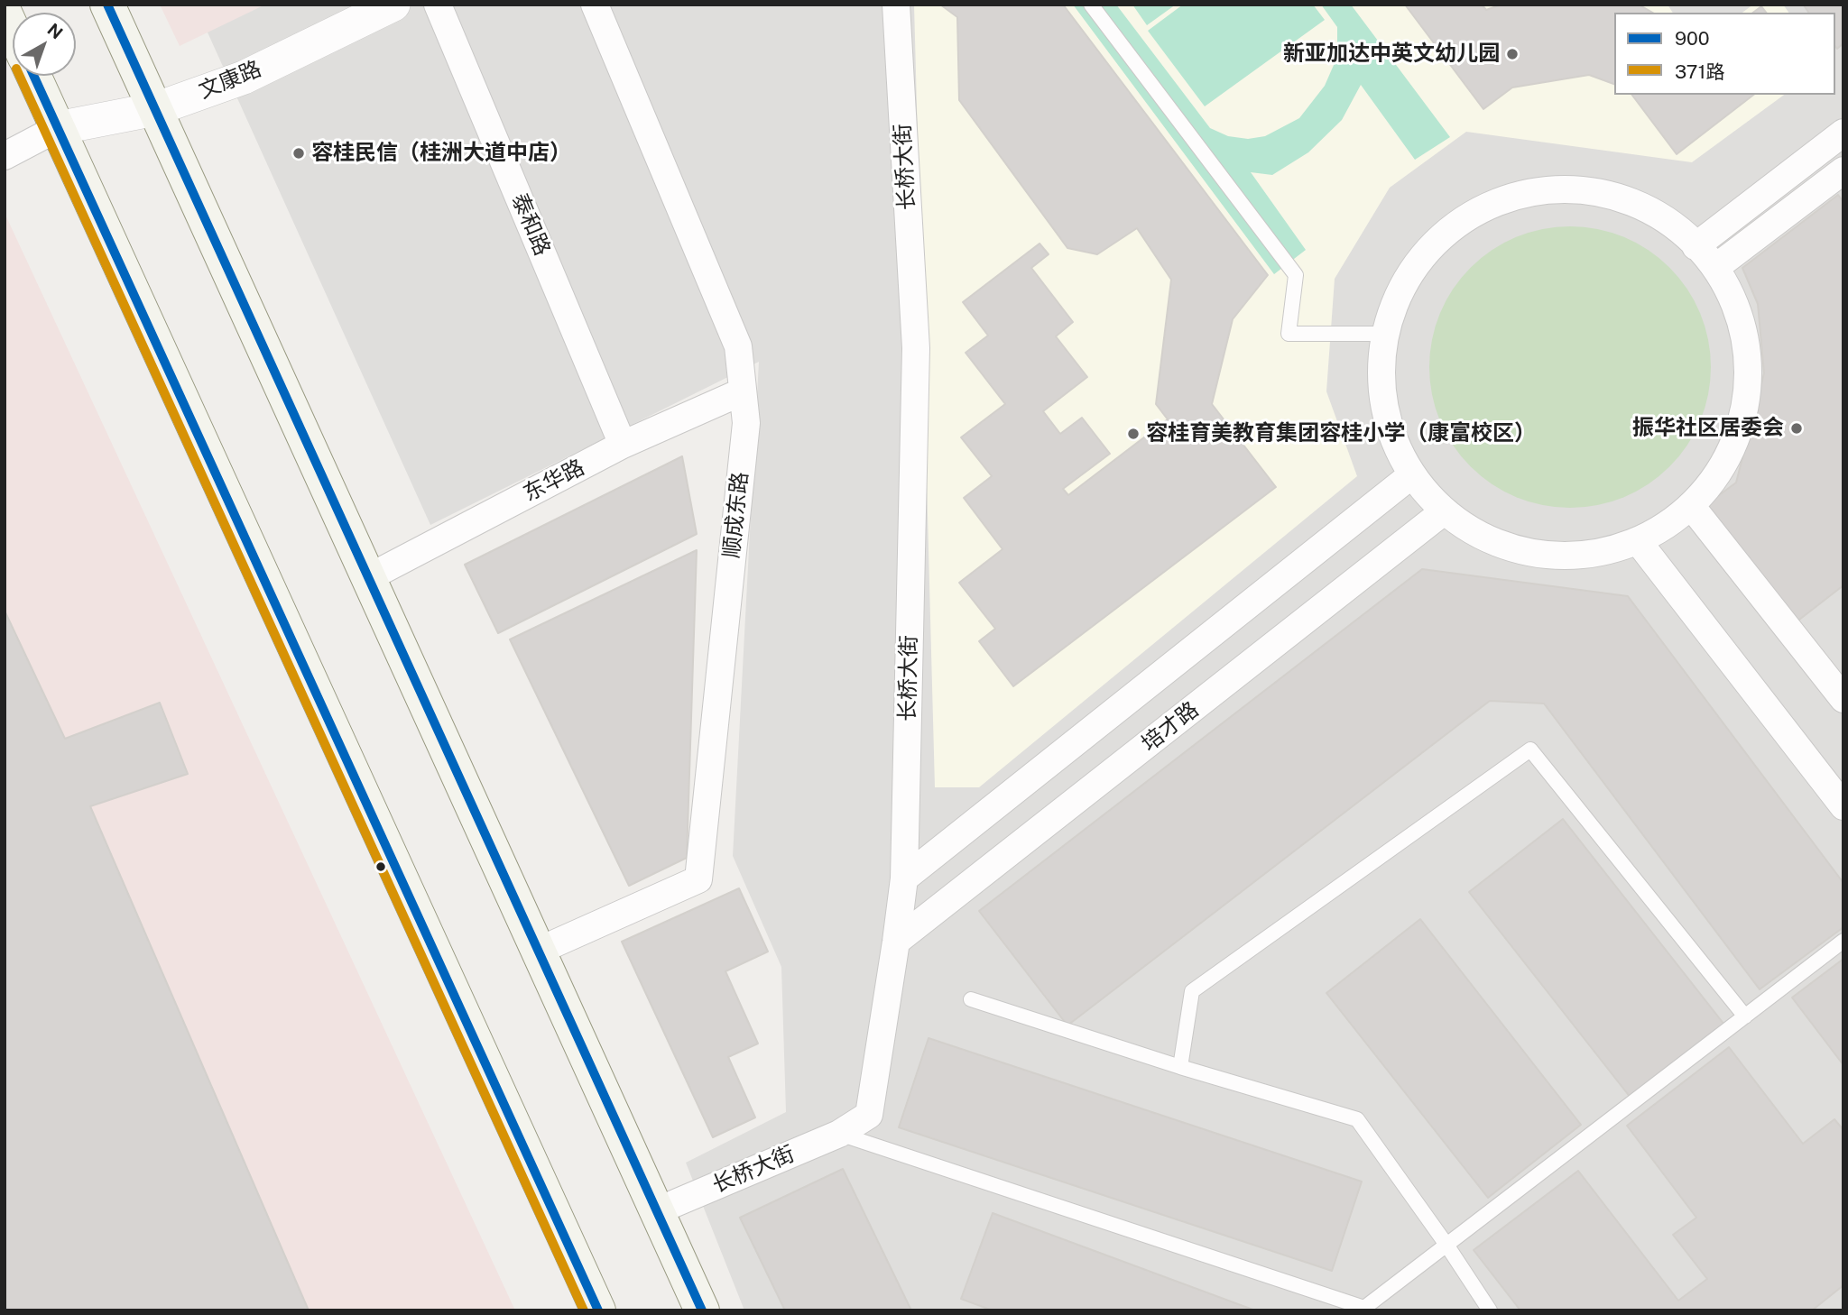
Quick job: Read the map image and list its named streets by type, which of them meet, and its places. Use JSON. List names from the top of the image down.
{
  "streets": {
    "street": [
      "文康路",
      "长桥大街",
      "泰和路",
      "东华路",
      "顺成东路",
      "培才路"
    ]
  },
  "crossings": [
    ["长桥大街", "培才路"],
    ["泰和路", "东华路"],
    ["东华路", "顺成东路"]
  ],
  "places": [
    "新亚加达中英文幼儿园",
    "容桂民信（桂洲大道中店）",
    "振华社区居委会",
    "容桂育美教育集团容桂小学（康富校区）"
  ],
  "lines": ["transit line 900", "transit line 371路"],
  "legend": ["900", "371路"],
  "north": "top right"
}
